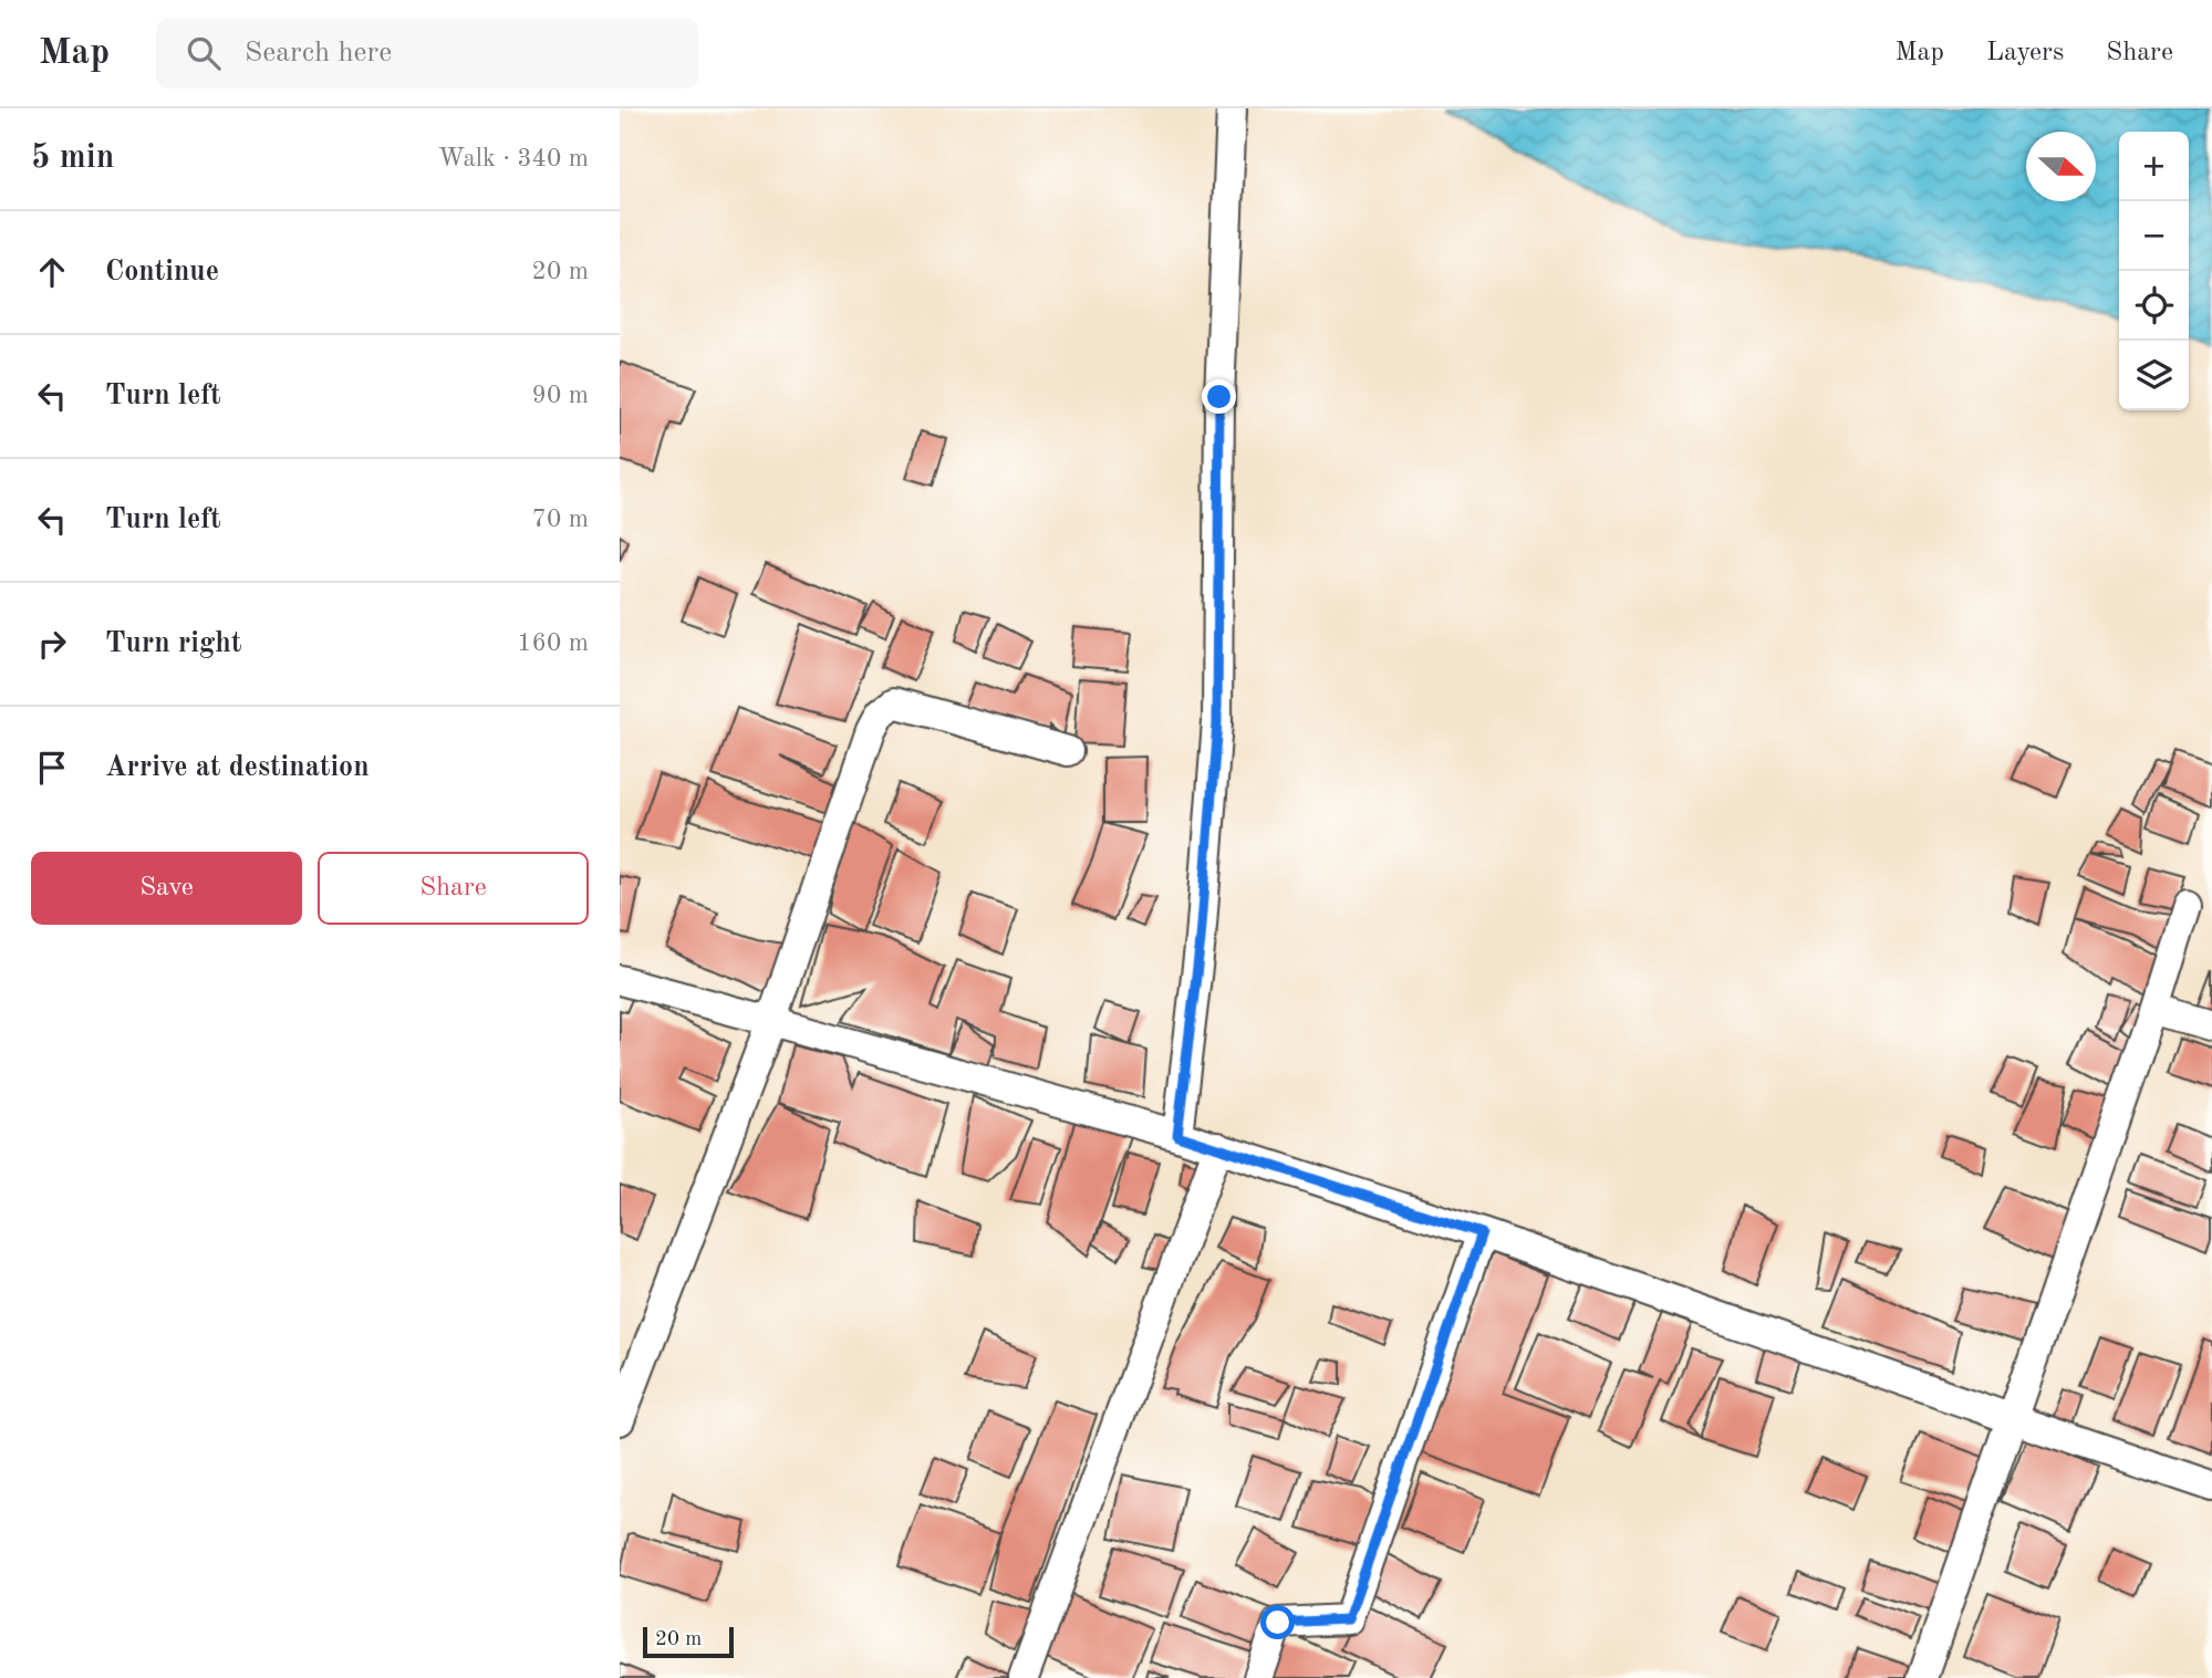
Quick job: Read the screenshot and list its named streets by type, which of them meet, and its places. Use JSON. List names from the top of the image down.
{
  "scale_bar": "20 m",
  "north": "right",
  "page": {
    "header": "Map",
    "search": "Search here",
    "nav": ["Map", "Layers", "Share"],
    "heading": ["5 min", "Walk · 340 m"],
    "map_buttons": ["+", "−"],
    "list": [
      ["Continue", "20 m"],
      ["Turn left", "90 m"],
      ["Turn left", "70 m"],
      ["Turn right", "160 m"],
      "Arrive at destination"
    ],
    "buttons": ["Save", "Share"],
    "scale": "20 m"
  }
}
